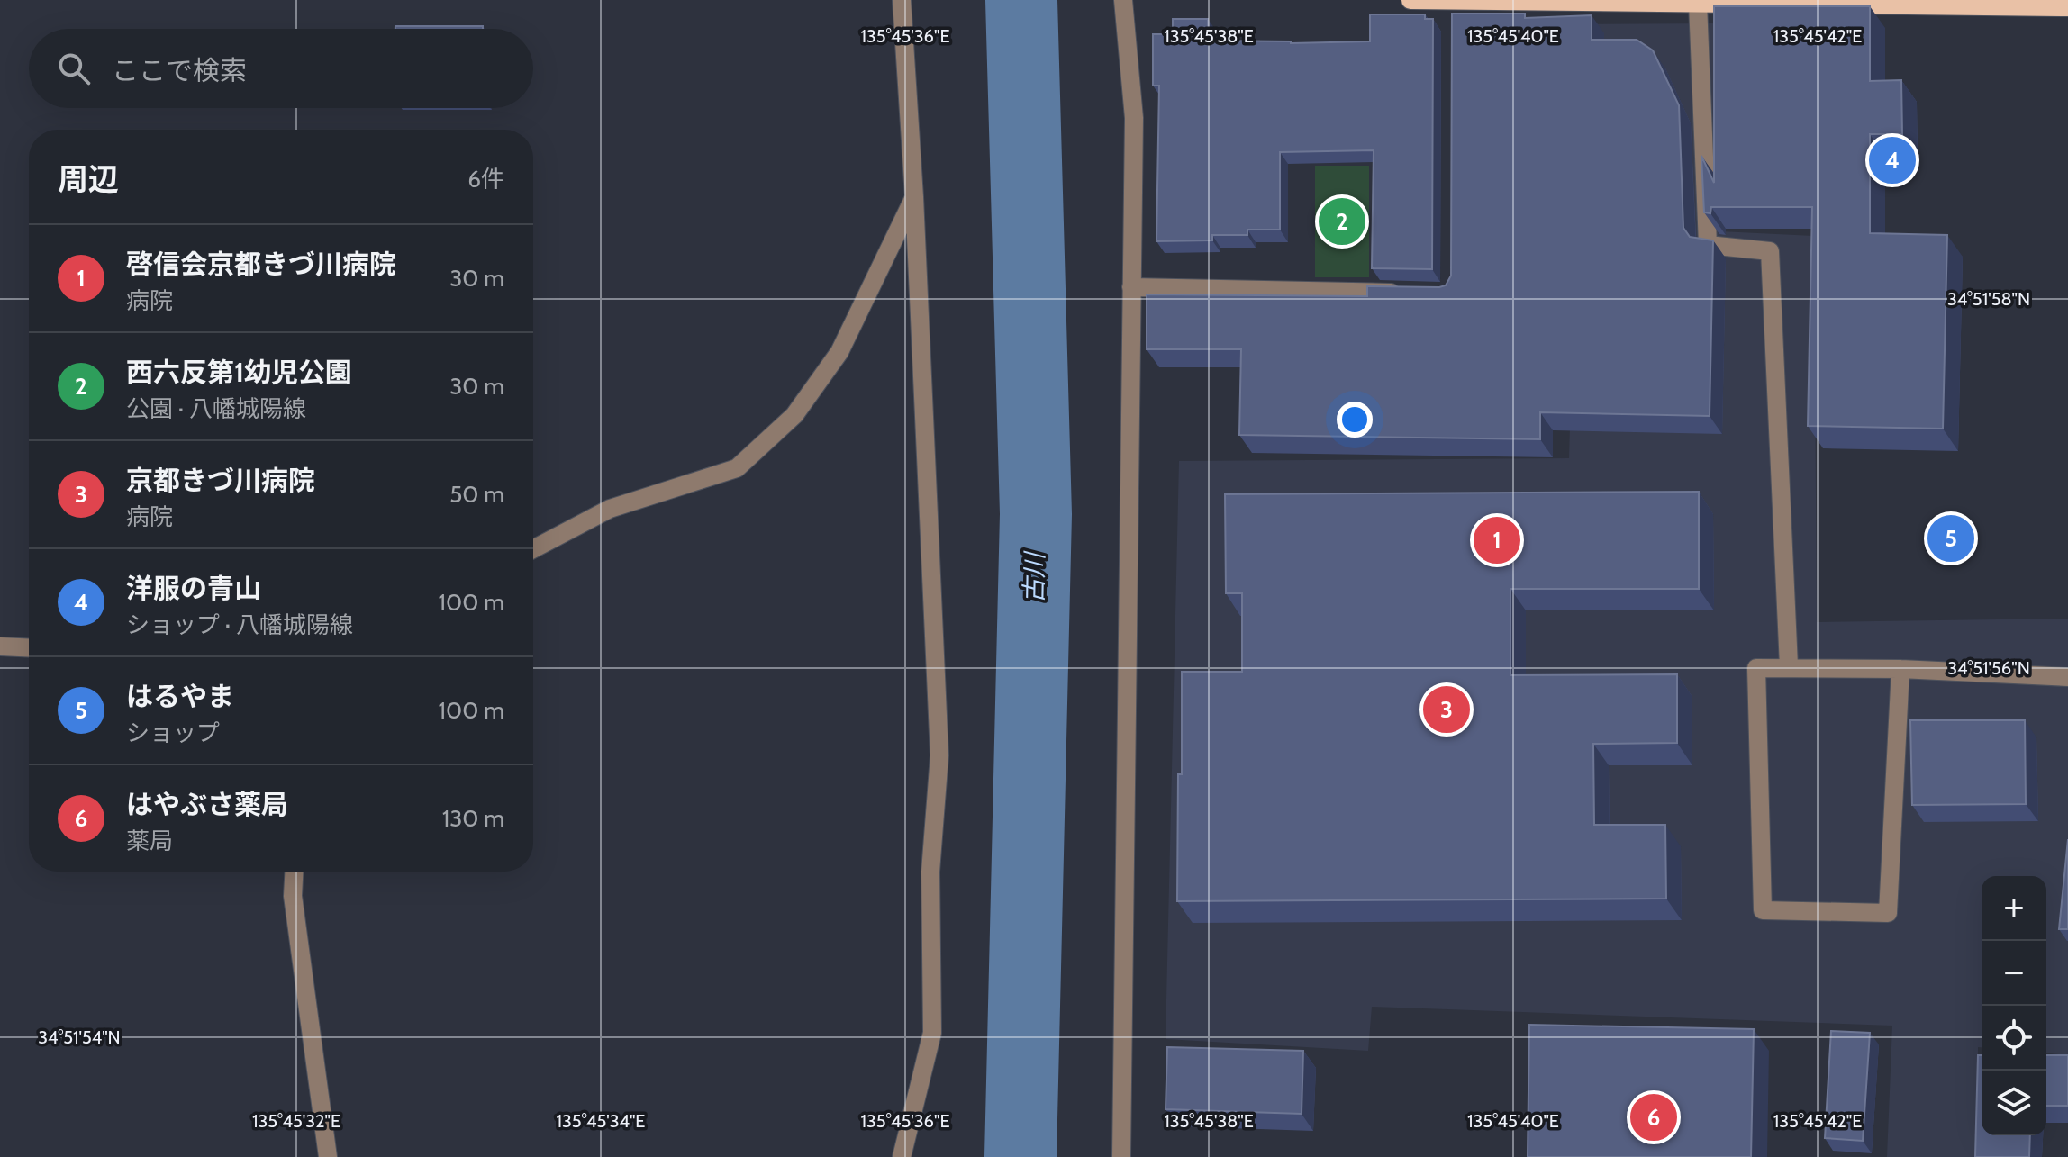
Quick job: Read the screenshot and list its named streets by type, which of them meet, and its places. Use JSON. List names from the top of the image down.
{
  "water": ["古川"],
  "page": {
    "search": "ここで検索",
    "heading": ["周辺", "6件"],
    "pins": [
      "4",
      "2",
      "5",
      "1",
      "3",
      "6"
    ],
    "list": [
      {
        "mark": "1",
        "name": "啓信会京都きづ川病院",
        "note": "病院",
        "value": "30 m"
      },
      {
        "mark": "2",
        "name": "西六反第1幼児公園",
        "note": "公園 · 八幡城陽線",
        "value": "30 m"
      },
      {
        "mark": "3",
        "name": "京都きづ川病院",
        "note": "病院",
        "value": "50 m"
      },
      {
        "mark": "4",
        "name": "洋服の青山",
        "note": "ショップ · 八幡城陽線",
        "value": "100 m"
      },
      {
        "mark": "5",
        "name": "はるやま",
        "note": "ショップ",
        "value": "100 m"
      },
      {
        "mark": "6",
        "name": "はやぶさ薬局",
        "note": "薬局",
        "value": "130 m"
      }
    ],
    "map_buttons": ["+", "−"]
  },
  "coordinates": [
    "135°45'36\"E",
    "135°45'38\"E",
    "135°45'40\"E",
    "135°45'42\"E",
    "34°51'58\"N",
    "34°51'56\"N",
    "34°51'54\"N",
    "135°45'32\"E",
    "135°45'34\"E"
  ]
}
